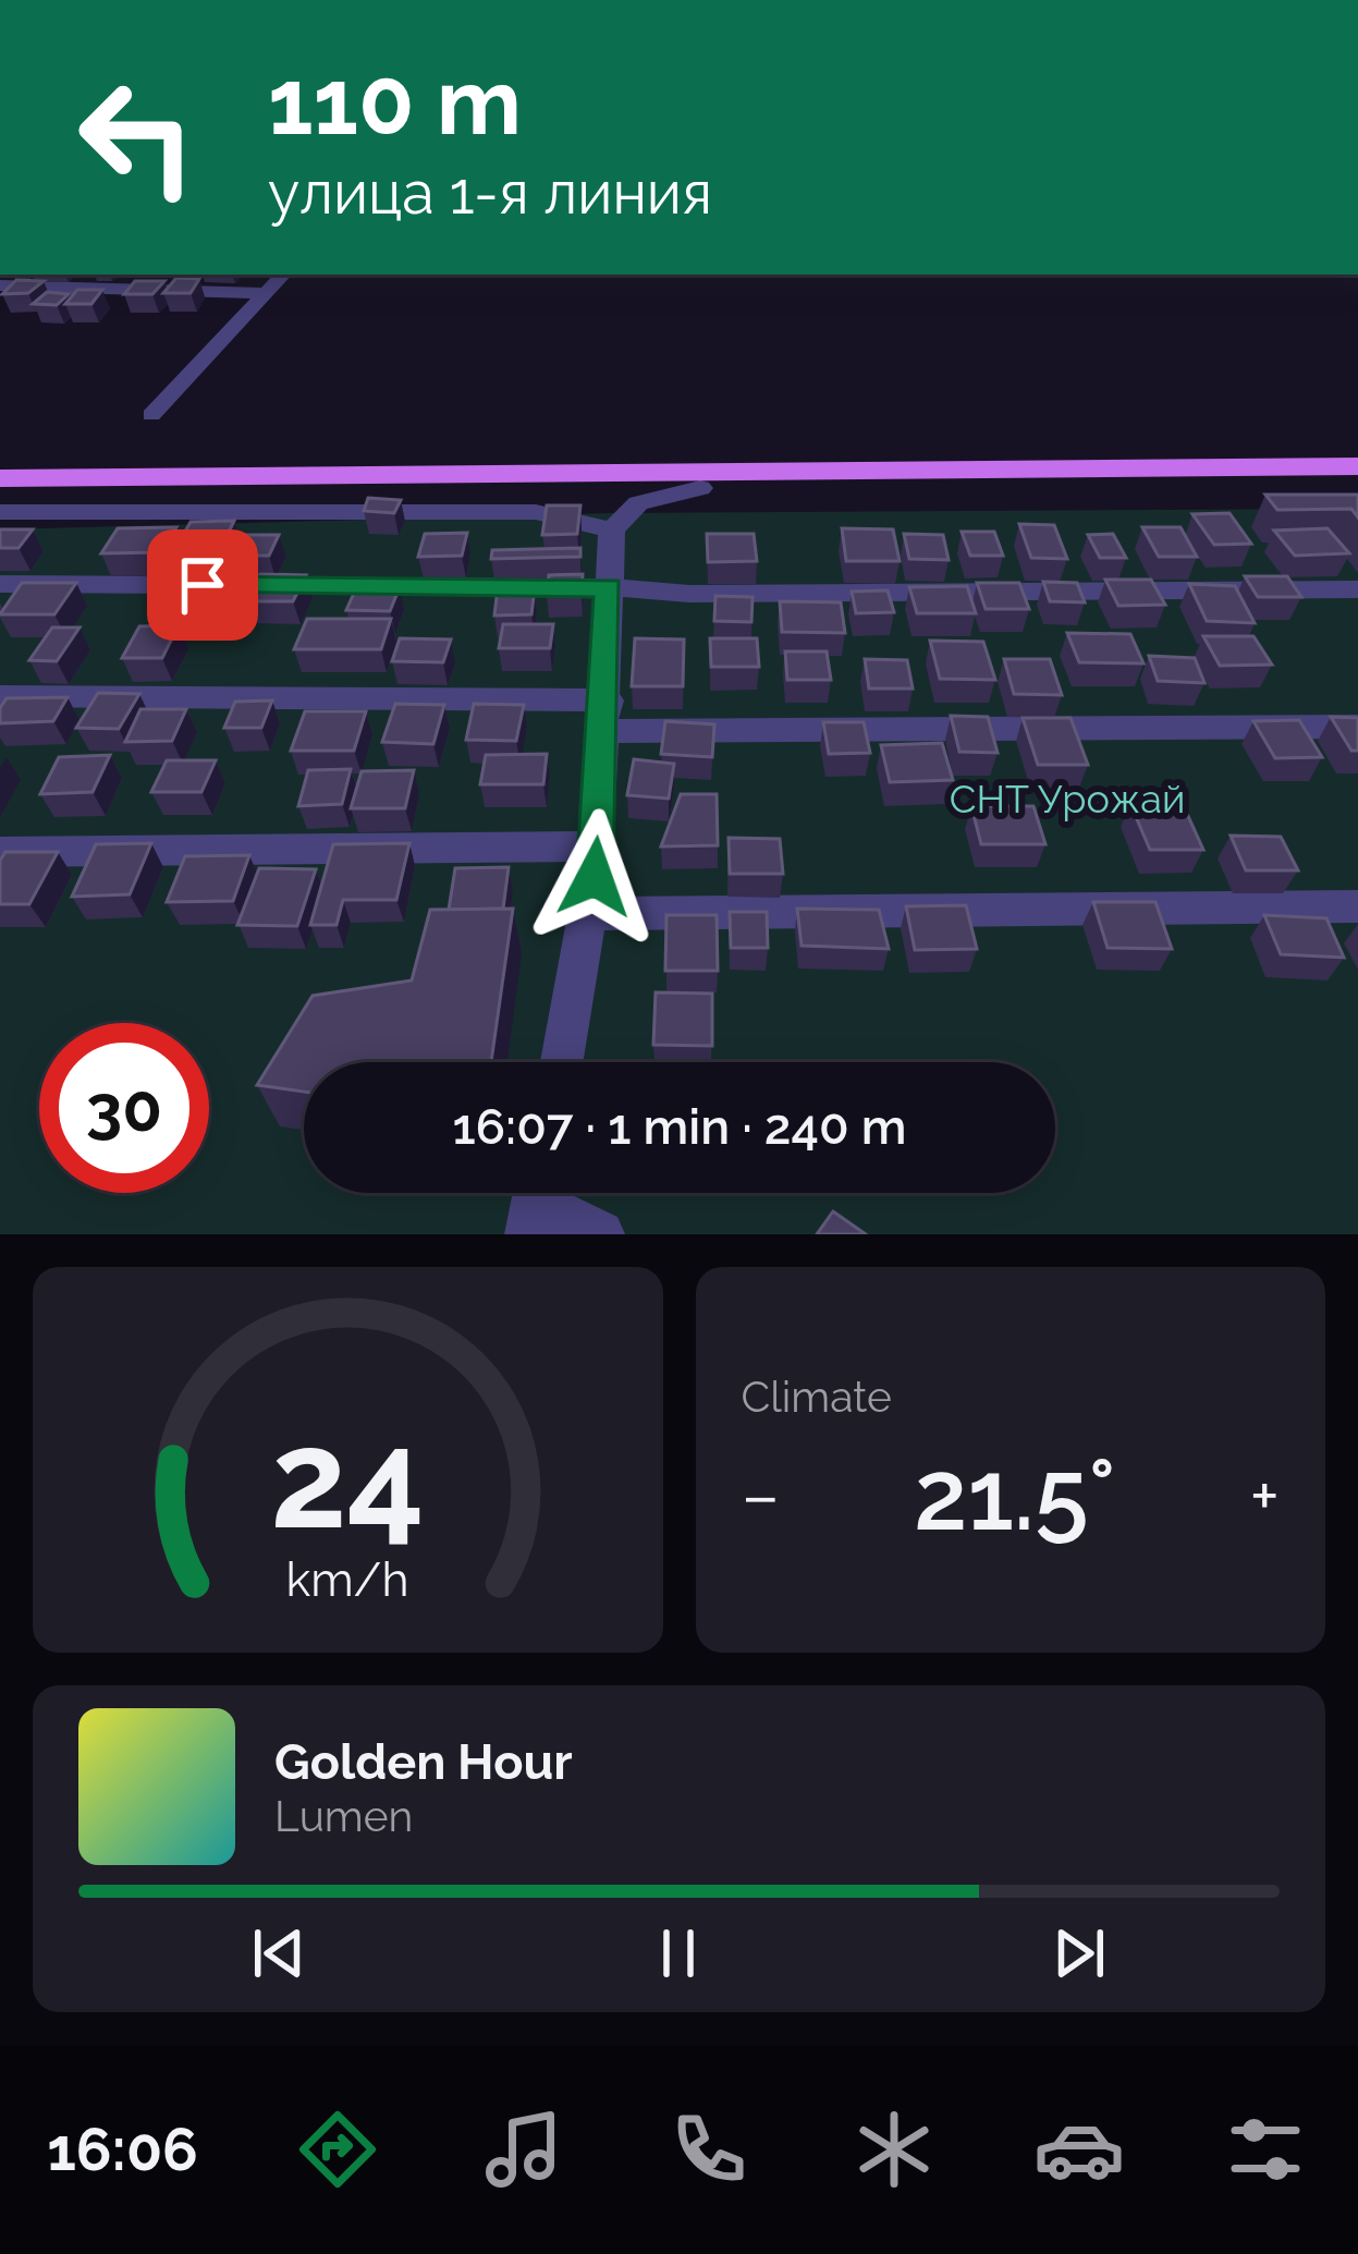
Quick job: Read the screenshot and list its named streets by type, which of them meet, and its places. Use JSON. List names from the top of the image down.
{
  "parks": ["СНТ Урожай"],
  "page": {
    "turn": ["110 m", "улица 1-я линия"],
    "limit": "30",
    "trip": "16:07 · 1 min · 240 m",
    "tile": "Climate",
    "heat": ["−", "21.5°", "+"],
    "song": ["Golden Hour", "Lumen"],
    "tabs": "16:06",
    "gauge": ["24", "km/h"]
  }
}
